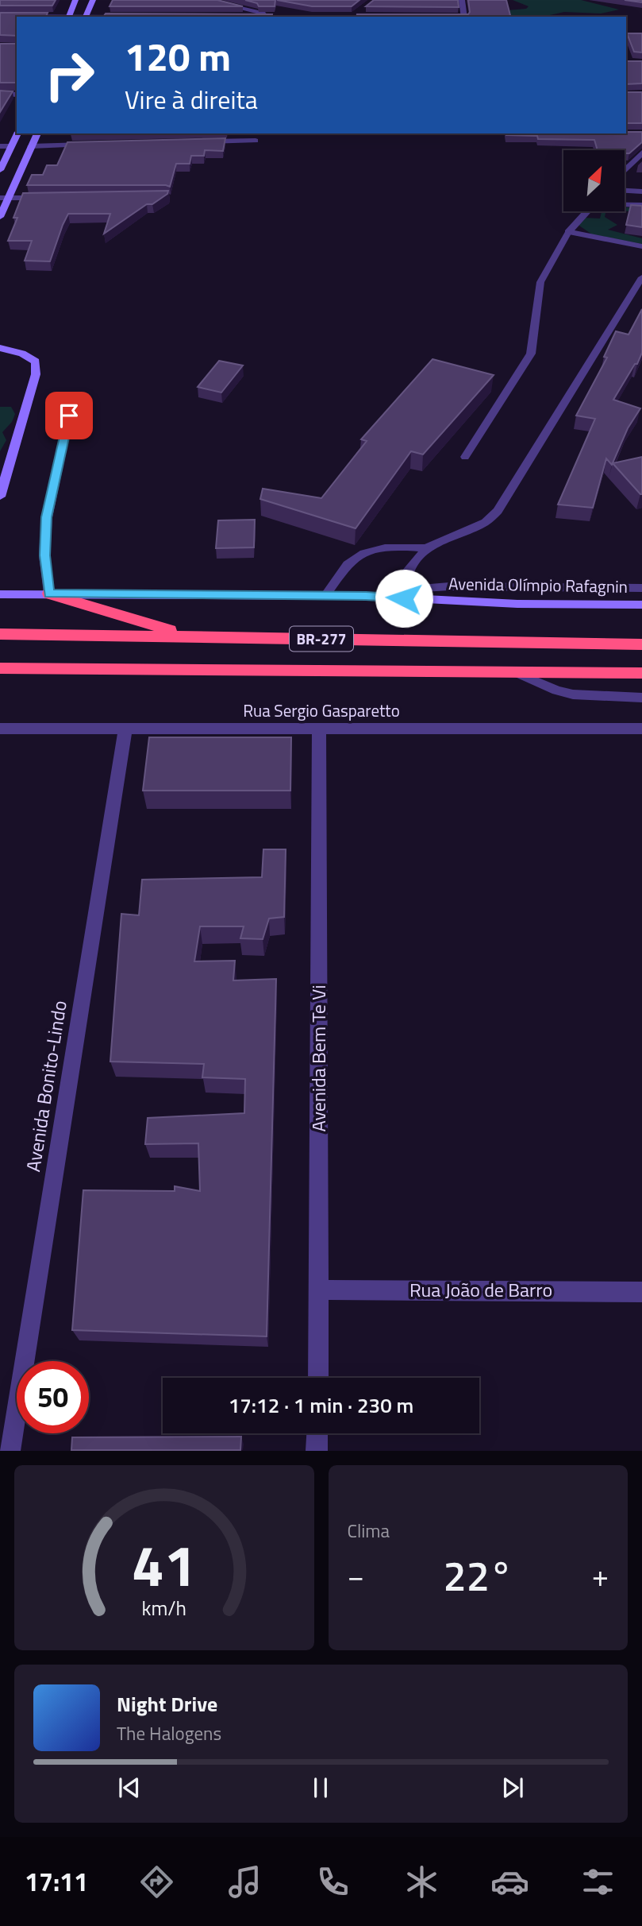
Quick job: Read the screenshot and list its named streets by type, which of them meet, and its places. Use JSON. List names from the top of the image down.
{
  "streets": {
    "highway": ["BR-277"],
    "main road": ["Avenida Olímpio Rafagnin"],
    "street": [
      "Rua Sergio Gasparetto",
      "Avenida Bem Te Vi",
      "Avenida Bonito-Lindo",
      "Rua João de Barro"
    ]
  },
  "crossings": [
    ["Rua Sergio Gasparetto", "Avenida Bem Te Vi"],
    ["Rua Sergio Gasparetto", "Avenida Bonito-Lindo"],
    ["Avenida Bem Te Vi", "Rua João de Barro"]
  ],
  "north": "top right",
  "page": {
    "turn": ["120 m", "Vire à direita"],
    "limit": "50",
    "trip": "17:12 · 1 min · 230 m",
    "tile": "Clima",
    "heat": ["−", "22°", "+"],
    "song": ["Night Drive", "The Halogens"],
    "tabs": "17:11",
    "gauge": ["41", "km/h"]
  }
}
